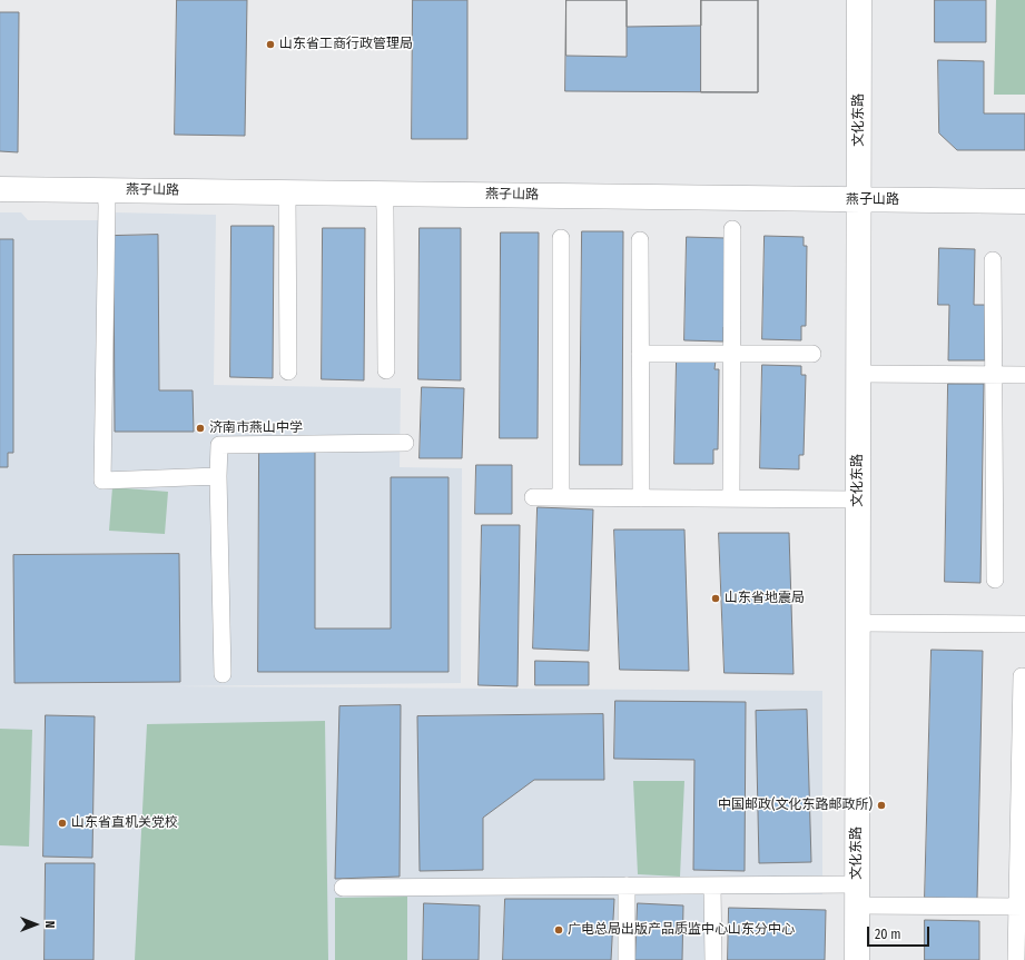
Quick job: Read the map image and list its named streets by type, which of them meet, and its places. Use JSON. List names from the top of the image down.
{
  "streets": {
    "street": ["文化东路", "燕子山路"]
  },
  "crossings": [
    ["文化东路", "燕子山路"]
  ],
  "places": [
    "山东省工商行政管理局",
    "济南市燕山中学",
    "山东省地震局",
    "中国邮政(文化东路邮政所)",
    "山东省直机关党校",
    "广电总局出版产品质监中心山东分中心"
  ],
  "scale_bar": "20 m",
  "north": "right"
}
